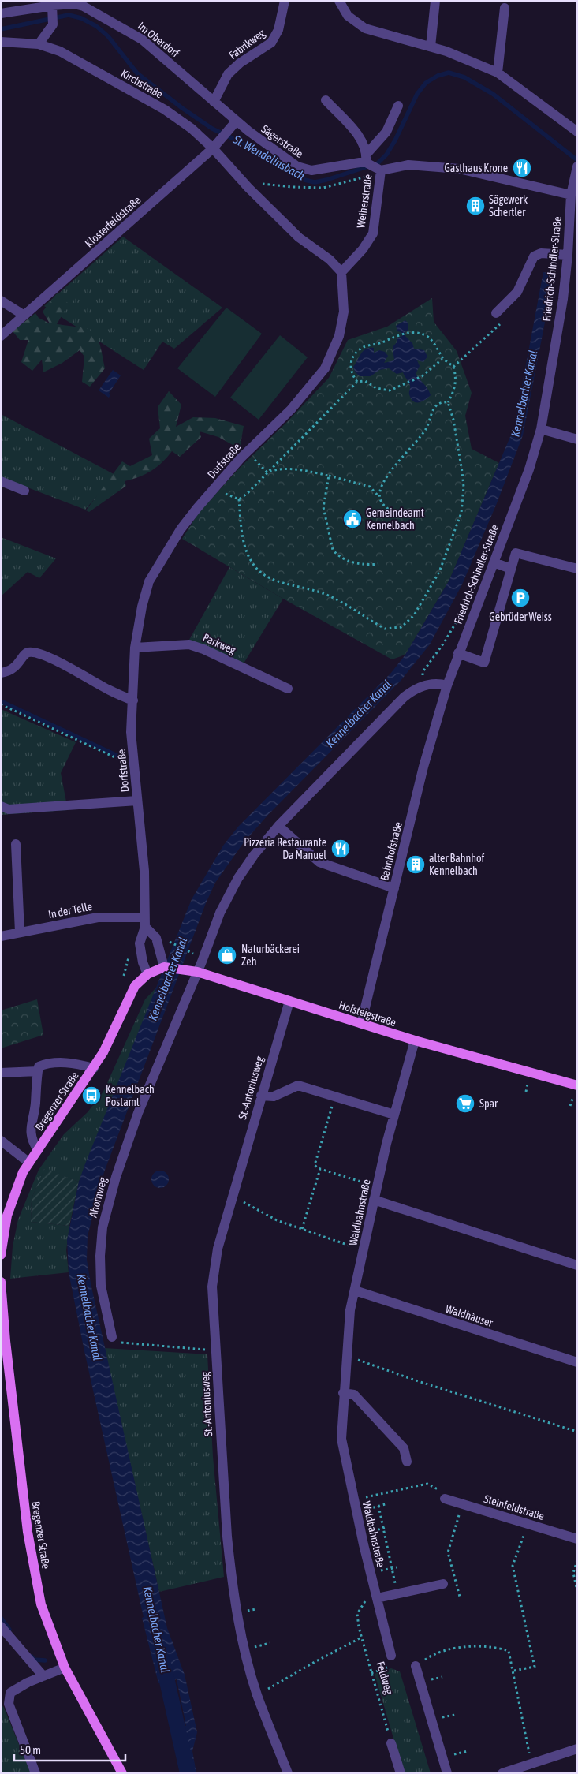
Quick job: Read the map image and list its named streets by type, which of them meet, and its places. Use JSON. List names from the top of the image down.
{
  "streets": {
    "main road": ["Hofsteigstraße", "Bregenzer Straße"],
    "street": [
      "Im Oberdorf",
      "Fabrikweg",
      "Kirchstraße",
      "Sägerstraße",
      "Weiherstraße",
      "Klosterfeldstraße",
      "Friedrich-Schindler-Straße",
      "Dorfstraße",
      "Parkweg",
      "Bahnhofstraße",
      "In der Telle",
      "St.-Antoniusweg",
      "Ahornweg",
      "Waldbahnstraße",
      "Waldhäuser",
      "Steinfeldstraße"
    ],
    "path": ["Feldweg"]
  },
  "crossings": [
    ["Im Oberdorf", "Fabrikweg"],
    ["Im Oberdorf", "Sägerstraße"],
    ["Im Oberdorf", "Klosterfeldstraße"],
    ["Kirchstraße", "Weiherstraße"],
    ["Kirchstraße", "Klosterfeldstraße"],
    ["Kirchstraße", "Dorfstraße"],
    ["Sägerstraße", "Klosterfeldstraße"],
    ["Weiherstraße", "Dorfstraße"],
    ["Friedrich-Schindler-Straße", "Bahnhofstraße"],
    ["Dorfstraße", "Parkweg"],
    ["Dorfstraße", "In der Telle"],
    ["Dorfstraße", "Hofsteigstraße"],
    ["Dorfstraße", "Bregenzer Straße"],
    ["Bahnhofstraße", "Hofsteigstraße"],
    ["Hofsteigstraße", "St.-Antoniusweg"],
    ["Hofsteigstraße", "Bregenzer Straße"],
    ["Hofsteigstraße", "Ahornweg"],
    ["Hofsteigstraße", "Waldbahnstraße"],
    ["Waldbahnstraße", "Waldhäuser"],
    ["Waldbahnstraße", "Feldweg"]
  ],
  "water": ["St. Wendelinsbach", "Kennelbacher Kanal"],
  "places": {
    "restaurant": ["Gasthaus Krone", "Pizzeria Restaurante Da Manuel"],
    "building": ["Sägewerk Schertler", "alter Bahnhof Kennelbach"],
    "public building": ["Gemeindeamt Kennelbach"],
    "parking": ["Gebrüder Weiss"],
    "shop": ["Naturbäckerei Zeh"],
    "bus stop": ["Kennelbach Postamt"],
    "supermarket": ["Spar"]
  },
  "scale_bar": "50 m"
}
